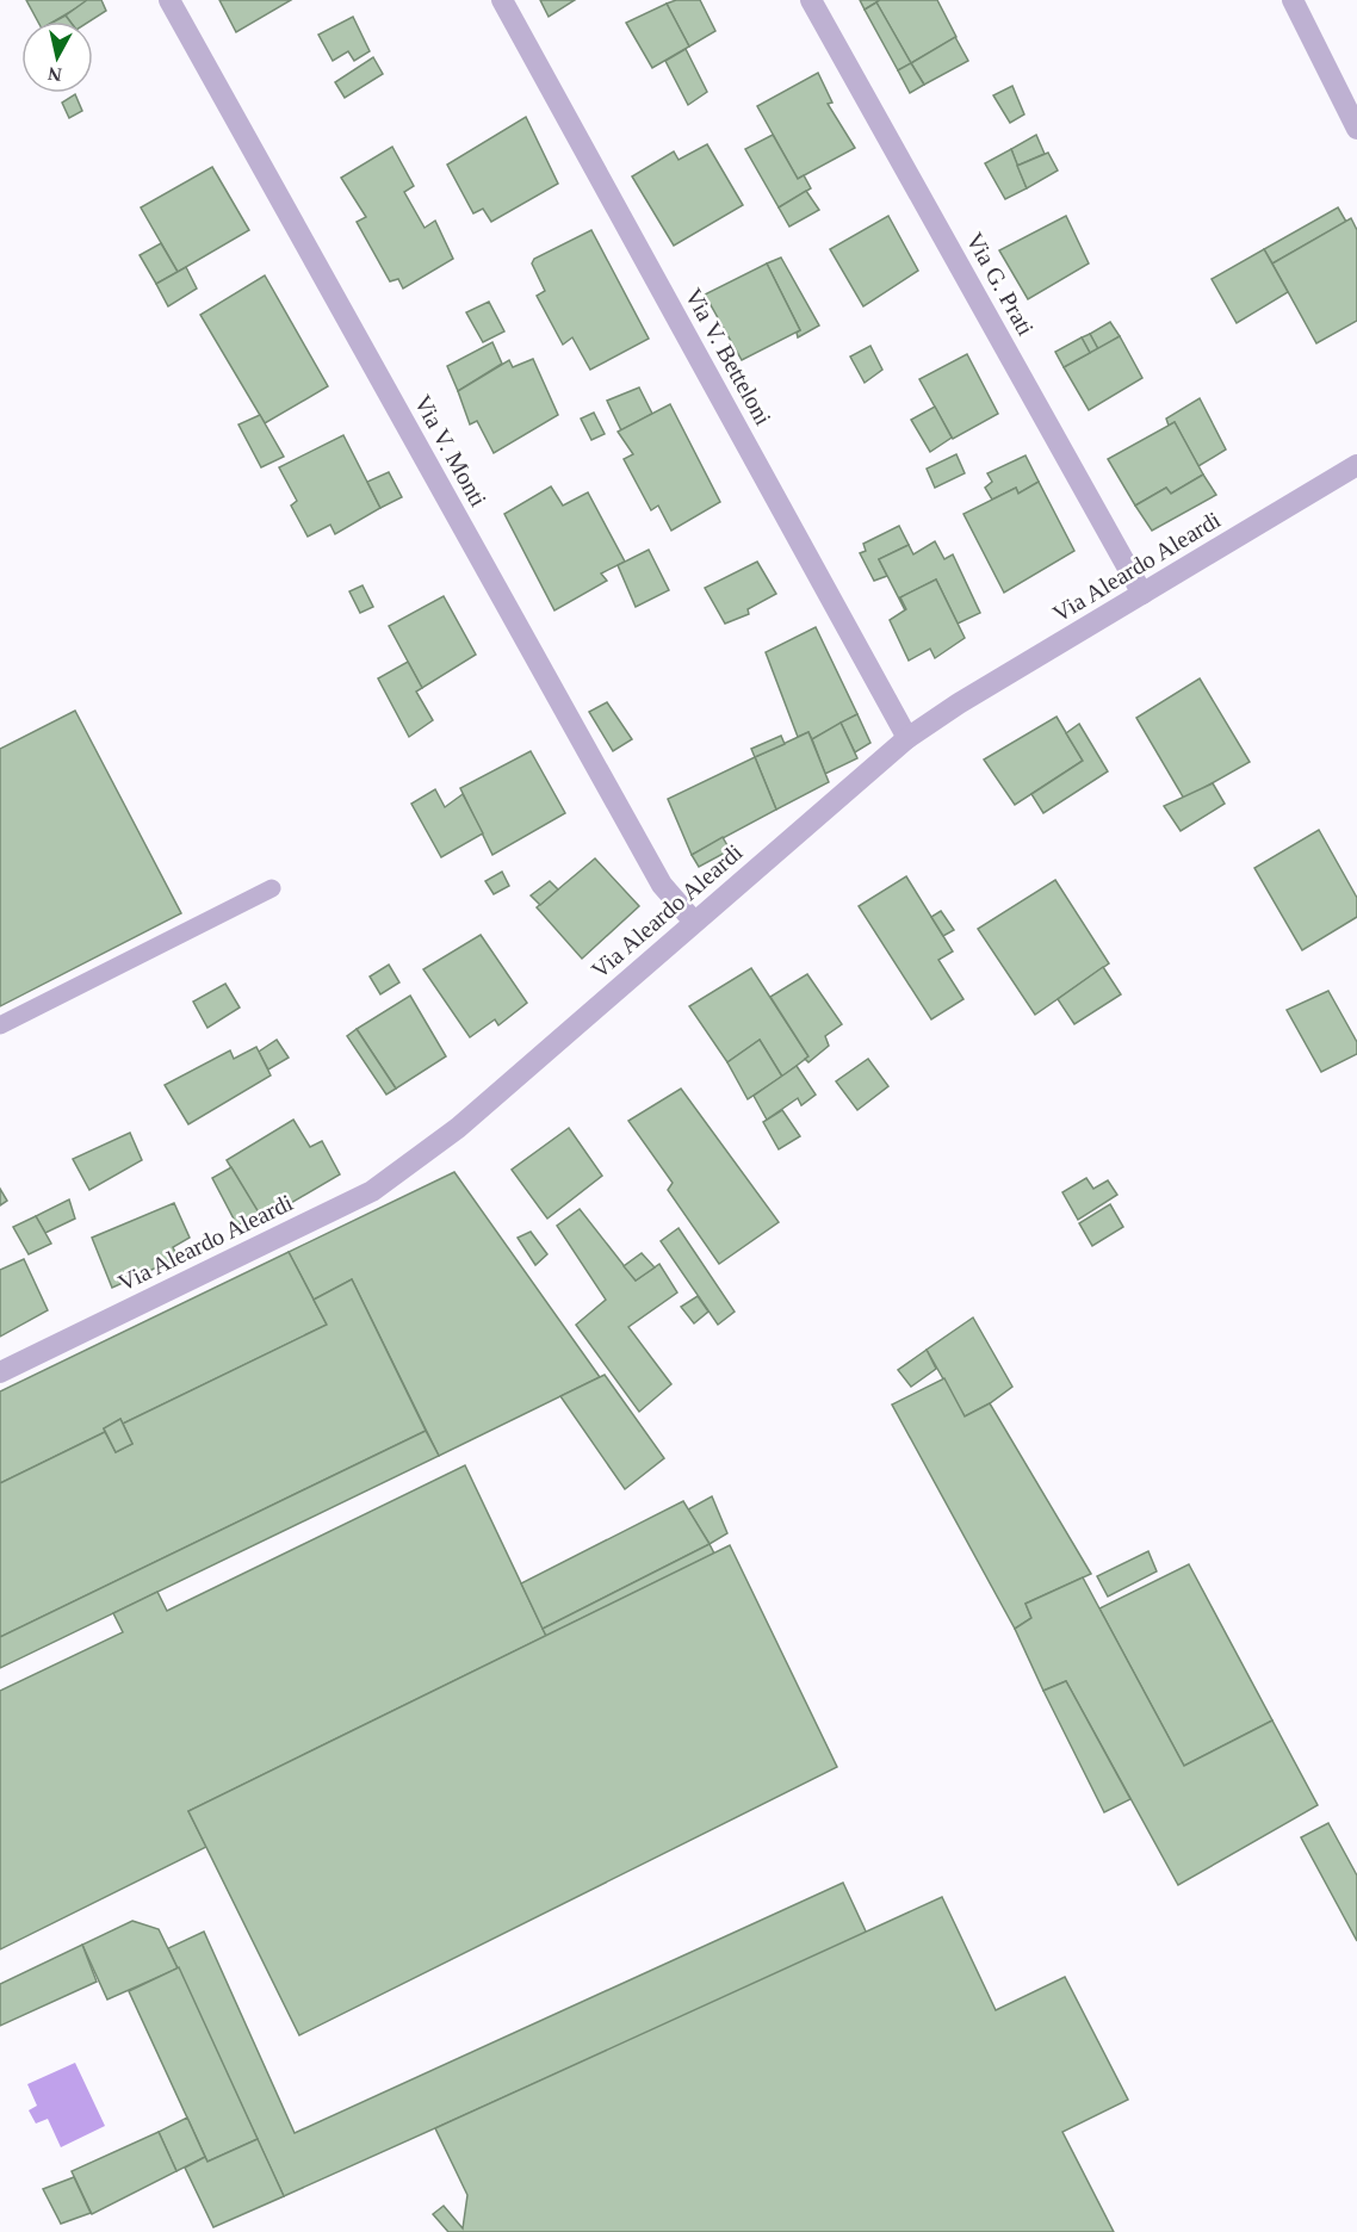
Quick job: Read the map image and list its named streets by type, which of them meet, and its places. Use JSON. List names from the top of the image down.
{
  "streets": {
    "street": [
      "Via G. Prati",
      "Via V. Betteloni",
      "Via V. Monti",
      "Via Aleardo Aleardi"
    ]
  },
  "crossings": [
    ["Via G. Prati", "Via Aleardo Aleardi"],
    ["Via V. Betteloni", "Via Aleardo Aleardi"],
    ["Via V. Monti", "Via Aleardo Aleardi"]
  ],
  "north": "bottom"
}
